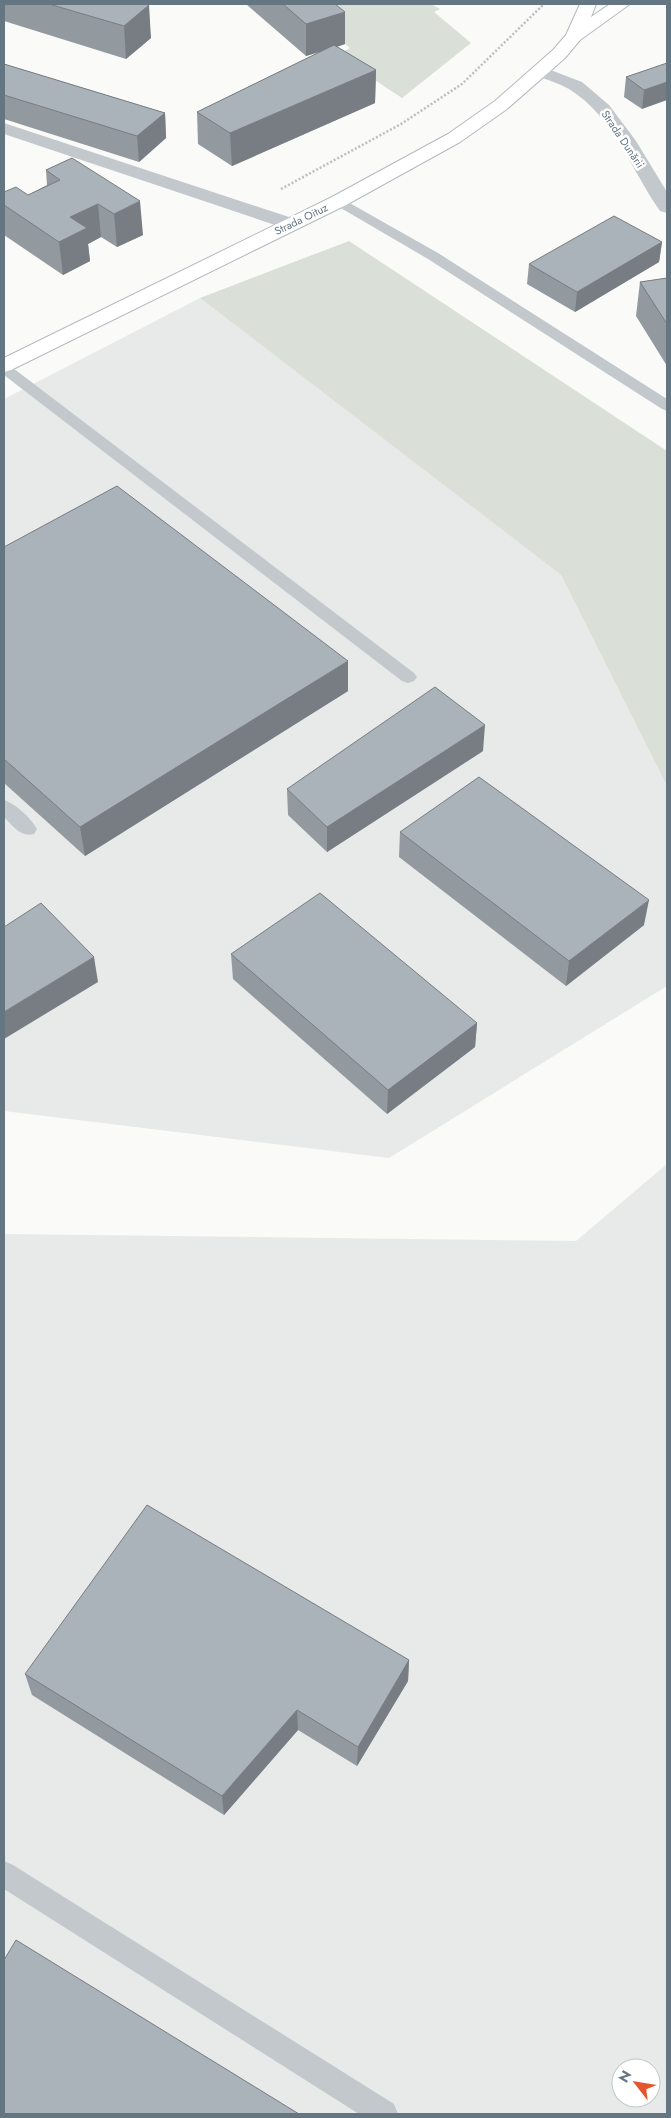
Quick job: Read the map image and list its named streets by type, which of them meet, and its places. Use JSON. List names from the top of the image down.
{
  "streets": {
    "street": ["Strada Dunării", "Strada Oituz"]
  },
  "crossings": [
    ["Strada Dunării", "Strada Oituz"]
  ],
  "north": "top left"
}
